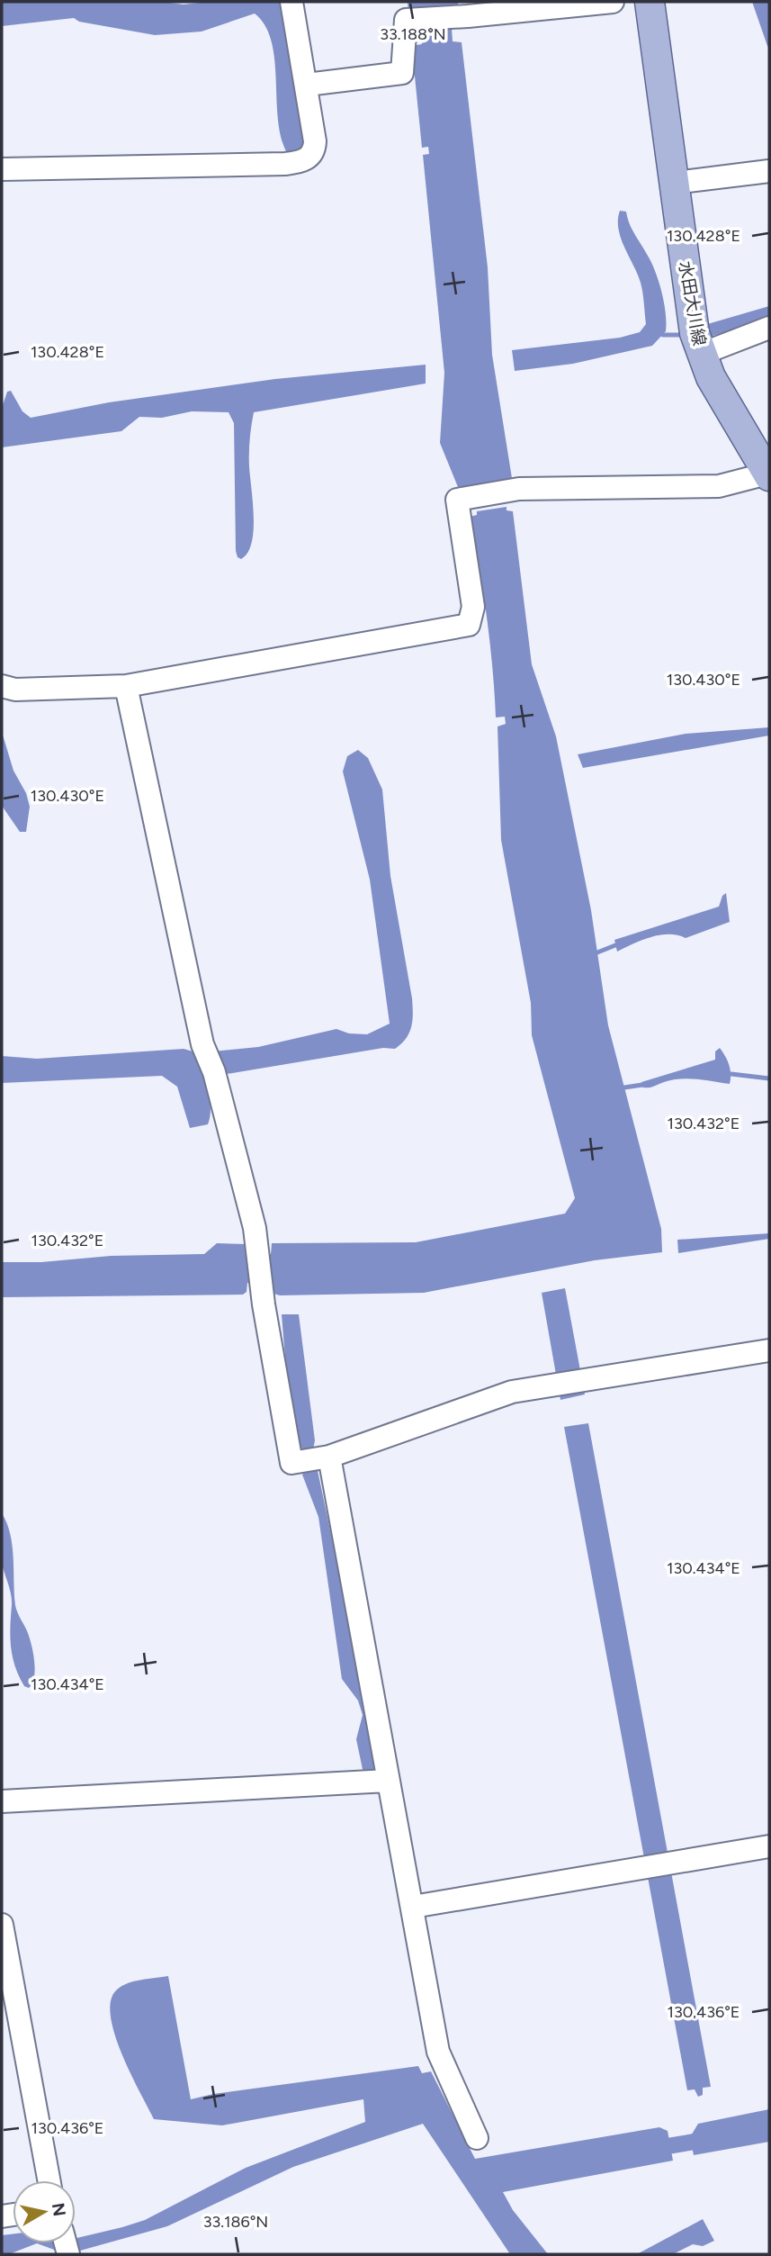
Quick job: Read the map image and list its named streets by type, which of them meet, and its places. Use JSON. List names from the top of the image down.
{
  "streets": {
    "main road": ["水田大川線"]
  },
  "north": "right",
  "coordinates": [
    "33.188°N",
    "130.428°E",
    "130.430°E",
    "130.432°E",
    "130.434°E",
    "130.436°E",
    "33.186°N"
  ]
}
